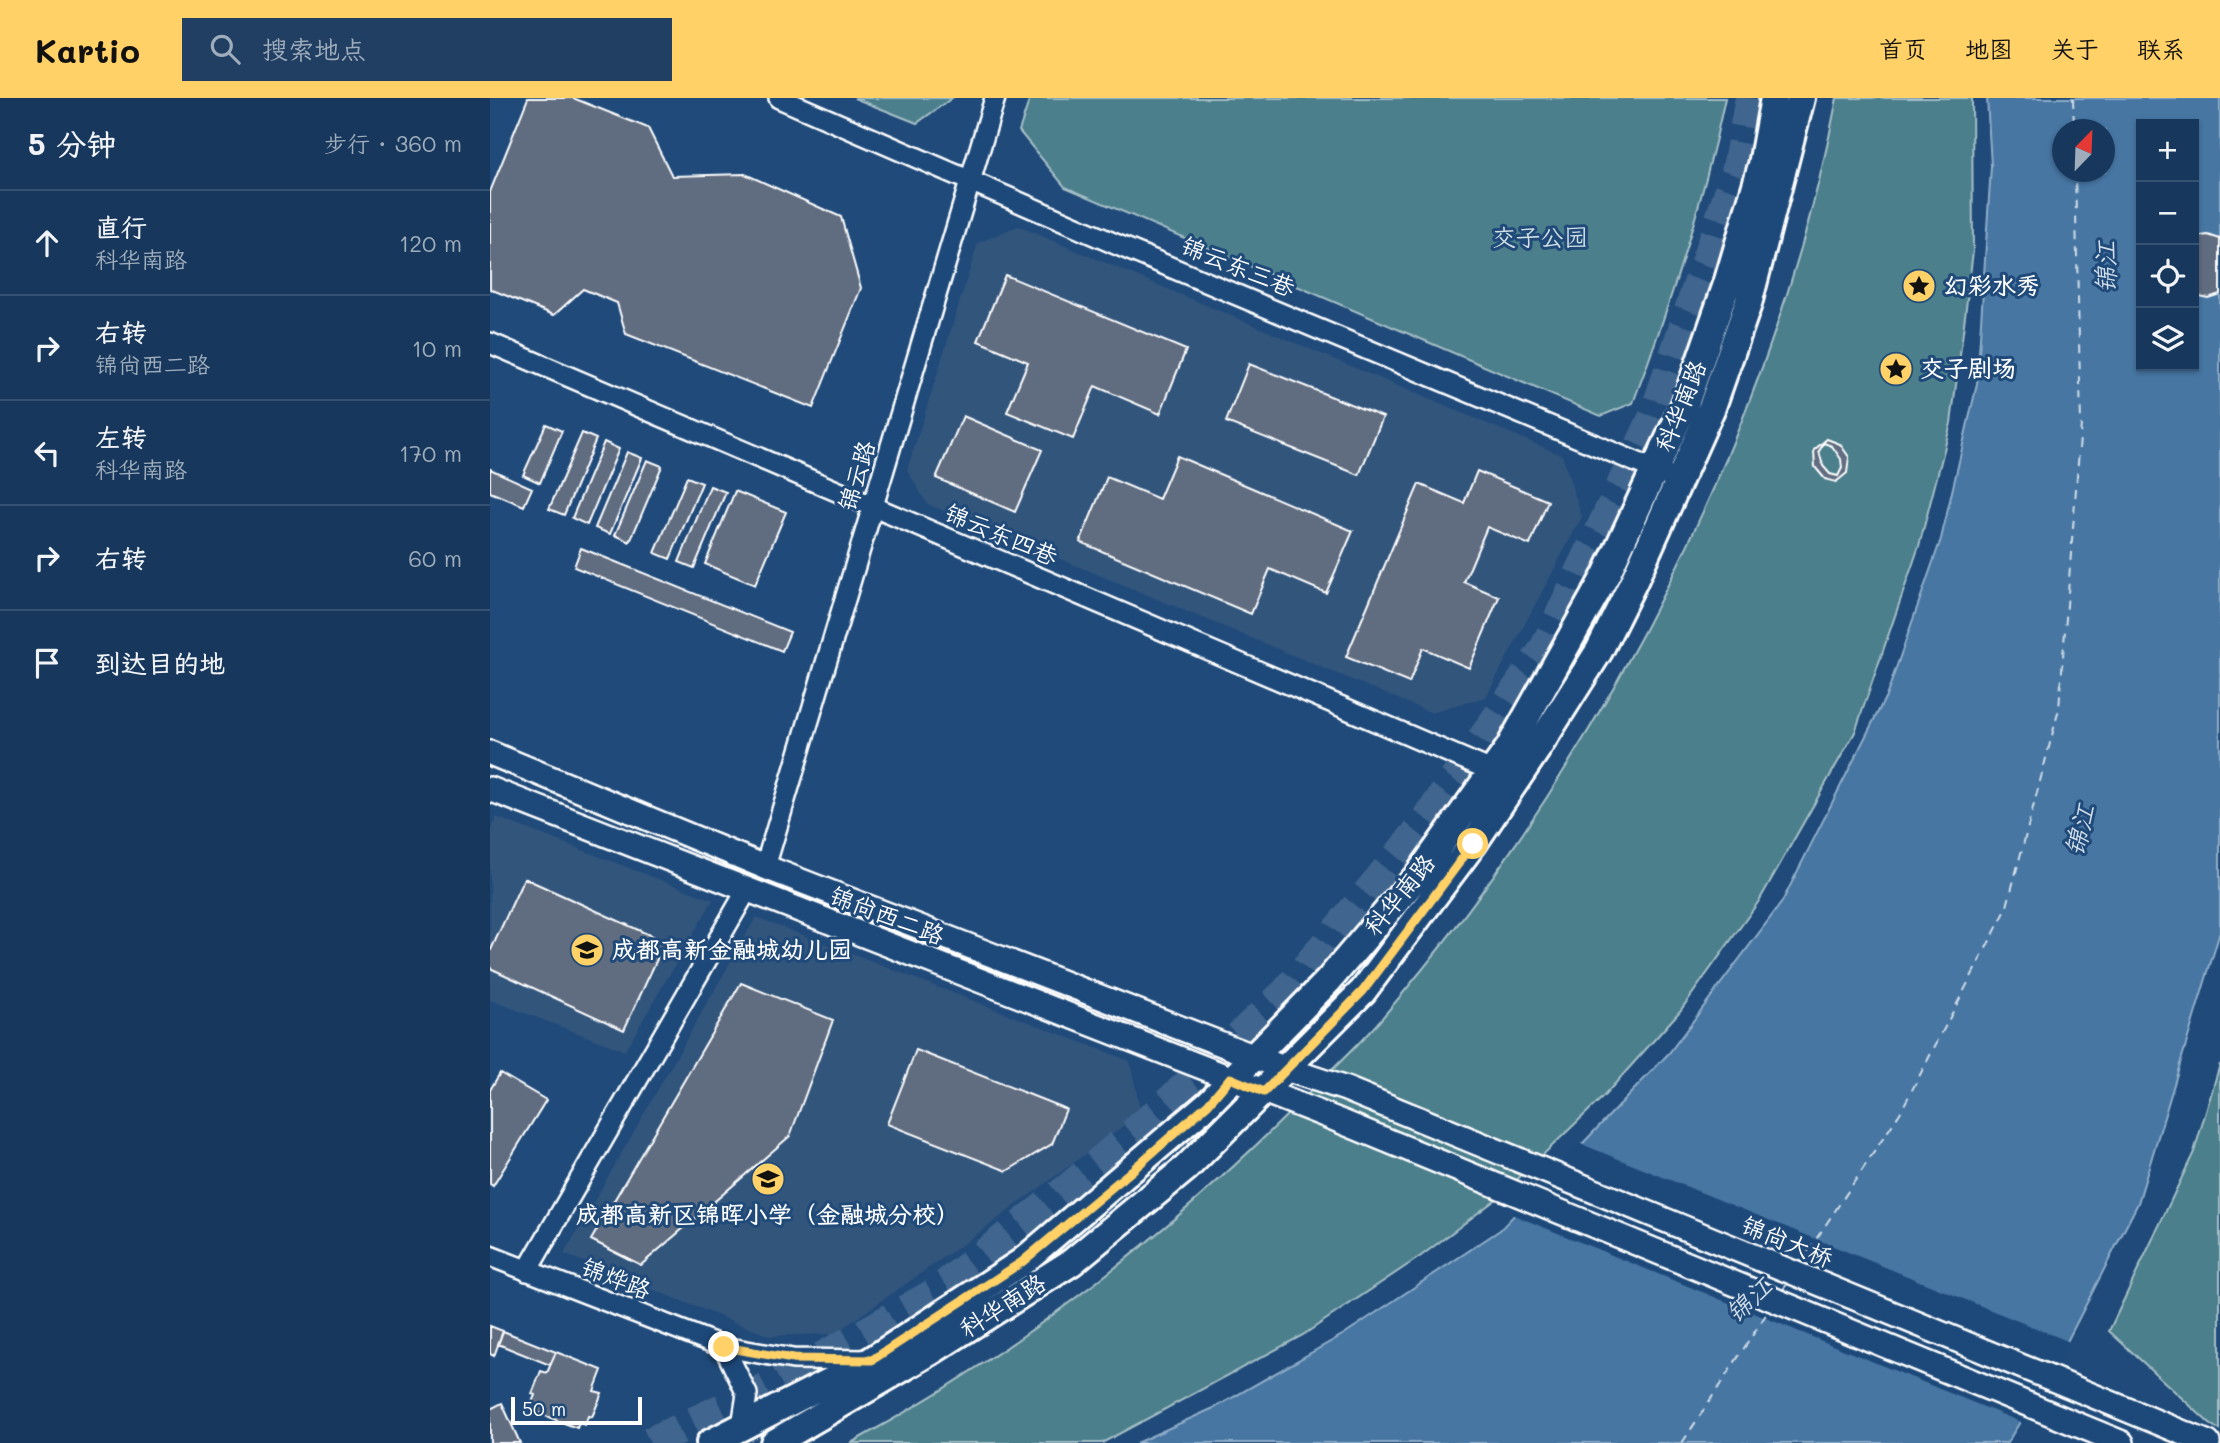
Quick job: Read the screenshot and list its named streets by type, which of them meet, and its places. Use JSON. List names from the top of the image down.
{
  "streets": {
    "main road": ["科华南路"],
    "street": [
      "锦云东三巷",
      "锦云路",
      "锦云东四巷",
      "锦尚西二路",
      "锦尚大桥",
      "锦烨路"
    ]
  },
  "crossings": [
    ["锦云东三巷", "科华南路"],
    ["锦云东三巷", "锦云路"],
    ["科华南路", "锦云东四巷"],
    ["科华南路", "锦尚西二路"],
    ["科华南路", "锦尚大桥"],
    ["科华南路", "锦烨路"],
    ["锦云路", "锦云东四巷"],
    ["锦云路", "锦尚大桥"]
  ],
  "water": ["锦江"],
  "parks": ["交子公园"],
  "places": {
    "place": ["幻彩水秀", "交子剧场"],
    "school or university": ["成都高新金融城幼儿园", "成都高新区锦晖小学（金融城分校）"]
  },
  "scale_bar": "50 m",
  "north": "top right",
  "page": {
    "header": "Kartio",
    "search": "搜索地点",
    "nav": [
      "首页",
      "地图",
      "关于",
      "联系"
    ],
    "heading": ["5 分钟", "步行 · 360 m"],
    "map_buttons": ["+", "−"],
    "list": [
      ["直行", "科华南路", "120 m"],
      ["右转", "锦尚西二路", "10 m"],
      ["左转", "科华南路", "170 m"],
      ["右转", "60 m"],
      "到达目的地"
    ],
    "scale": "50 m"
  }
}
